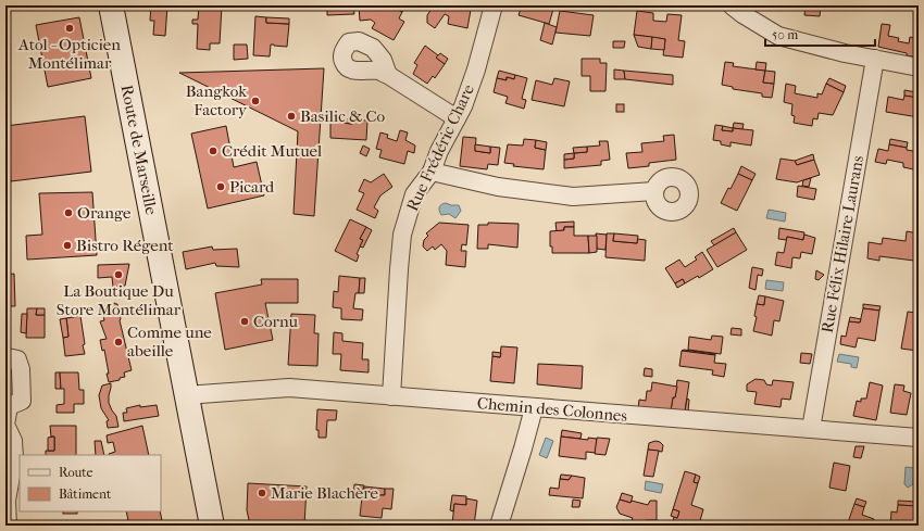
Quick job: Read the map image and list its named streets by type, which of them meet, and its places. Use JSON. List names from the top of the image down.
{
  "streets": {
    "main road": ["Route de Marseille"],
    "street": ["Rue Frédéric Chare", "Rue Félix Hilaire Laurans", "Chemin des Colonnes"]
  },
  "crossings": [
    ["Rue Frédéric Chare", "Chemin des Colonnes"],
    ["Route de Marseille", "Chemin des Colonnes"],
    ["Rue Félix Hilaire Laurans", "Chemin des Colonnes"]
  ],
  "places": [
    "Atol - Opticien Montélimar",
    "Bangkok Factory",
    "Basilic & Co",
    "Crédit Mutuel",
    "Picard",
    "Orange",
    "Bistro Régent",
    "La Boutique Du Store Montélimar",
    "Cornu",
    "Comme une abeille",
    "Marie Blachère"
  ],
  "legend": ["Route", "Bâtiment"],
  "scale_bar": "50 m"
}
